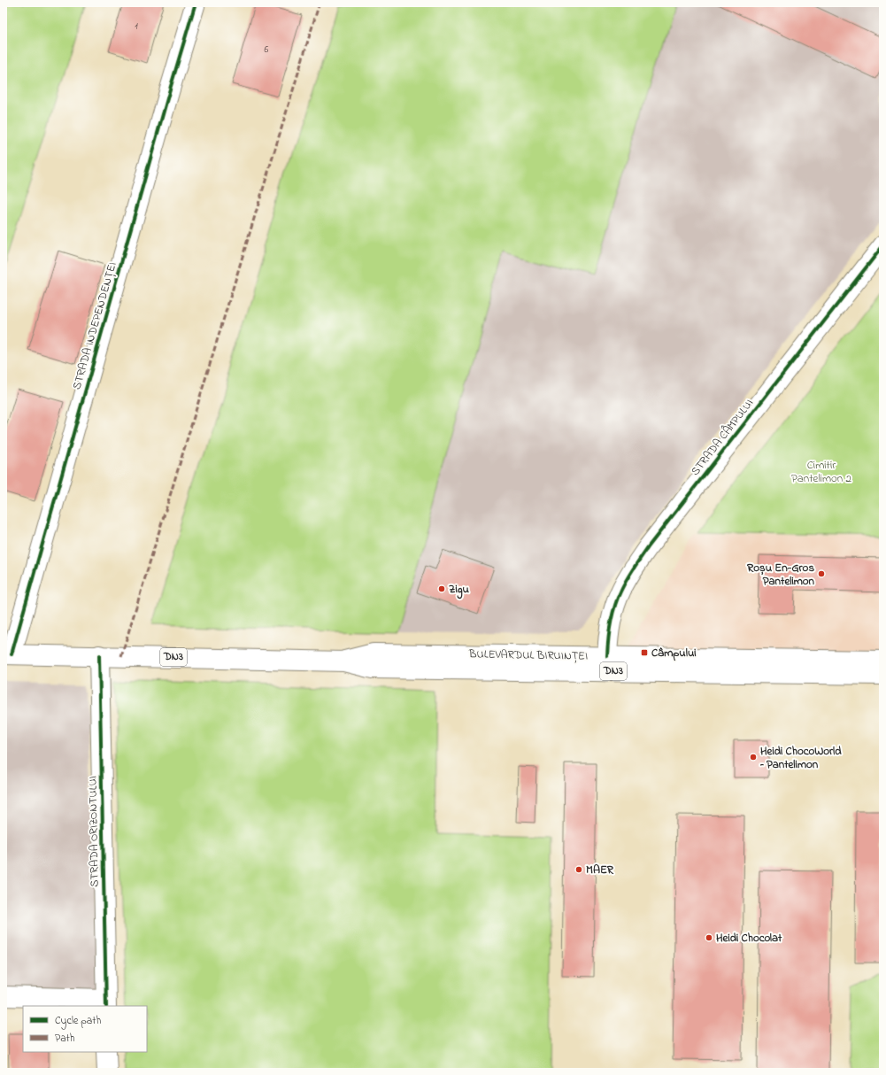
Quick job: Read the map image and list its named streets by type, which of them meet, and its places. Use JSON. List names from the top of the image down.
{
  "streets": {
    "street": [
      "STRADA INDEPENDENȚEI",
      "STRADA CÂMPULUI",
      "BULEVARDUL BIRUINȚEI",
      "DN3",
      "STRADA ORIZONTULUI"
    ]
  },
  "crossings": [
    ["STRADA INDEPENDENȚEI", "BULEVARDUL BIRUINȚEI"],
    ["STRADA CÂMPULUI", "BULEVARDUL BIRUINȚEI"],
    ["BULEVARDUL BIRUINȚEI", "STRADA ORIZONTULUI"]
  ],
  "parks": ["Cimitir Pantelimon 2"],
  "places": {
    "other": [
      "Roșu En-Gros Pantelimon",
      "Zigu",
      "Heidi ChocoWorld – Pantelimon",
      "MAER",
      "Heidi Chocolat"
    ],
    "transit": ["Câmpului"]
  },
  "house_numbers": ["1", "6"],
  "legend": ["Cycle path", "Path"]
}
